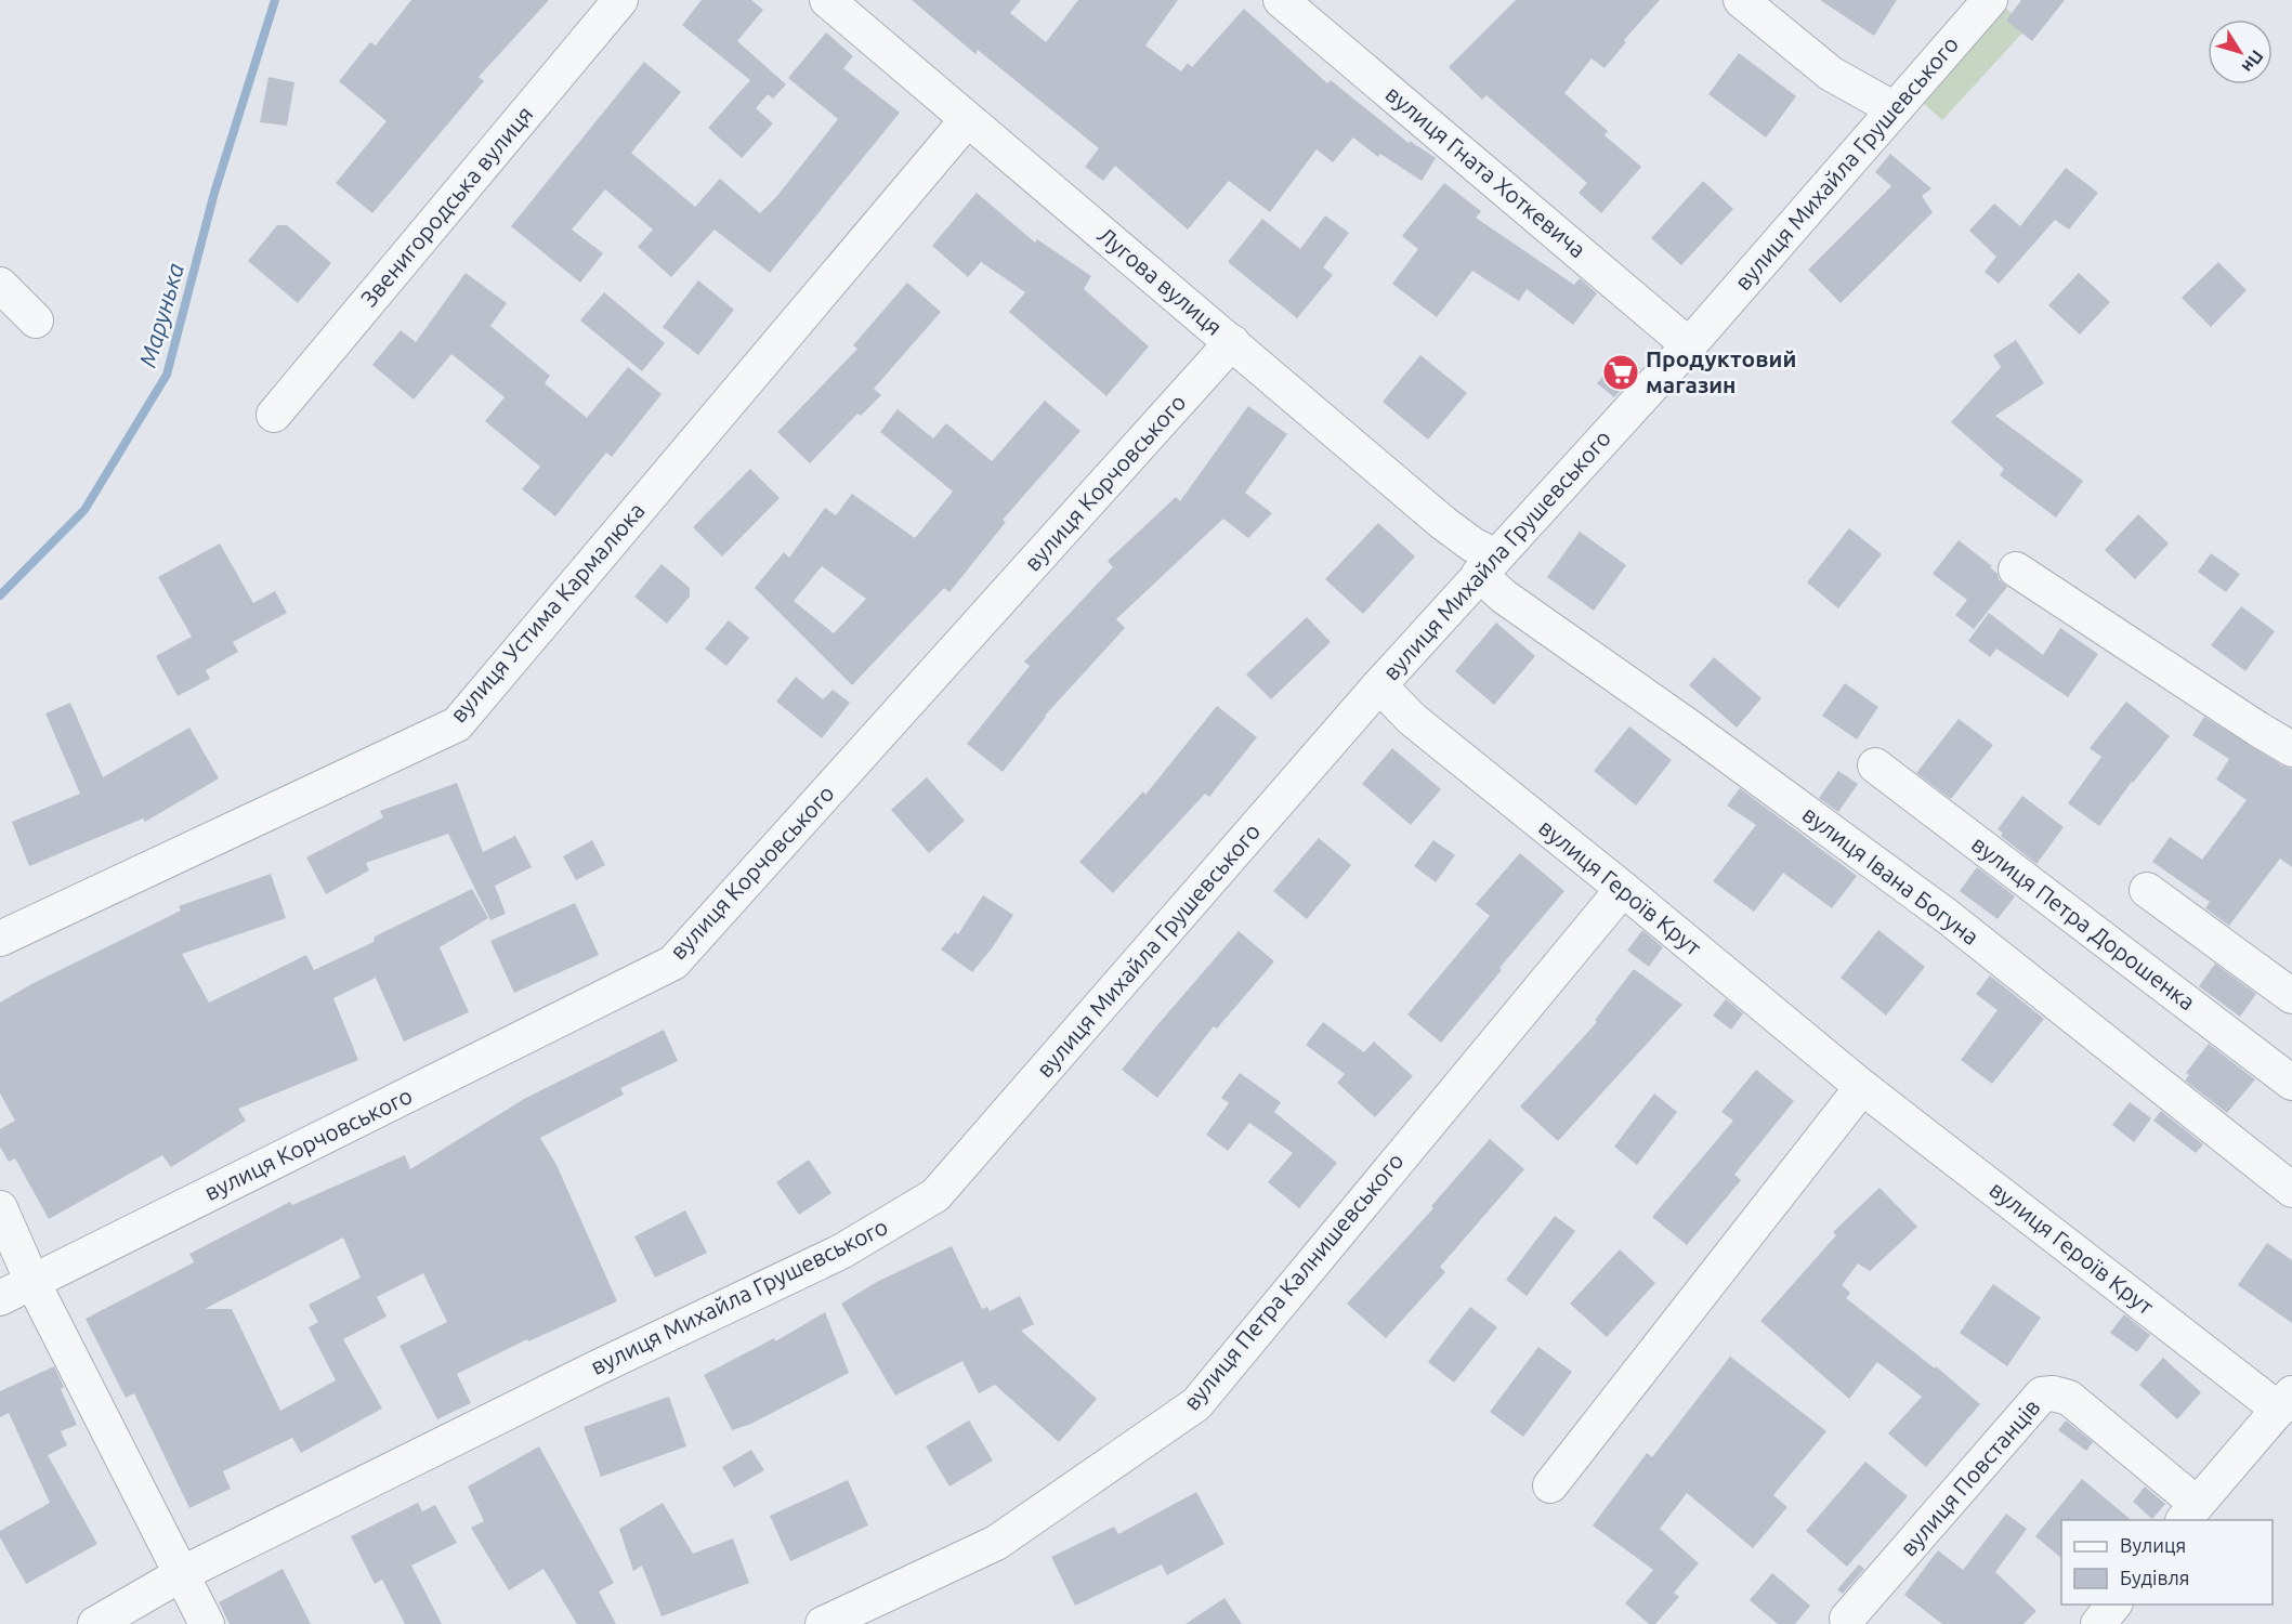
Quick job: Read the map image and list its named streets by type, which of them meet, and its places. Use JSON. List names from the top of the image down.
{
  "streets": {
    "street": [
      "вулиця Михайла Грушевського",
      "вулиця Гната Хоткевича",
      "Звенигородська вулиця",
      "Лугова вулиця",
      "вулиця Корчовського",
      "вулиця Устима Кармалюка",
      "вулиця Івана Богуна",
      "вулиця Героїв Крут",
      "вулиця Петра Дорошенка",
      "вулиця Петра Калнишевського",
      "вулиця Повстанців"
    ]
  },
  "crossings": [
    ["вулиця Михайла Грушевського", "вулиця Гната Хоткевича"],
    ["вулиця Михайла Грушевського", "Лугова вулиця"],
    ["вулиця Михайла Грушевського", "вулиця Івана Богуна"],
    ["вулиця Михайла Грушевського", "вулиця Героїв Крут"],
    ["Лугова вулиця", "вулиця Корчовського"],
    ["Лугова вулиця", "вулиця Устима Кармалюка"],
    ["Лугова вулиця", "вулиця Івана Богуна"],
    ["вулиця Героїв Крут", "вулиця Петра Калнишевського"]
  ],
  "water": ["Марунька"],
  "places": {
    "supermarket": ["Продуктовий магазин"]
  },
  "legend": ["Вулиця", "Будівля"],
  "north": "bottom right"
}
